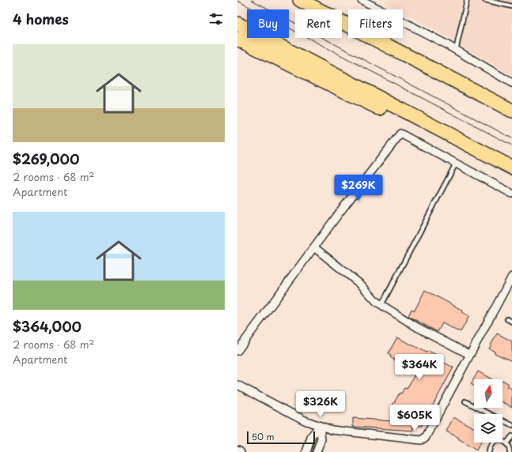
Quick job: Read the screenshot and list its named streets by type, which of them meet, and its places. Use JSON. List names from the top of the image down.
{
  "scale_bar": "50 m",
  "north": "top",
  "page": {
    "heading": "4 homes",
    "chip": ["Buy", "Rent", "Filters"],
    "list": [
      {
        "name": "$269,000",
        "note": "2 rooms · 68 m² · Apartment"
      },
      {
        "name": "$364,000",
        "note": "2 rooms · 68 m² · Apartment"
      }
    ],
    "price": [
      "$269K",
      "$364K",
      "$326K",
      "$605K"
    ],
    "scale": "50 m"
  }
}
